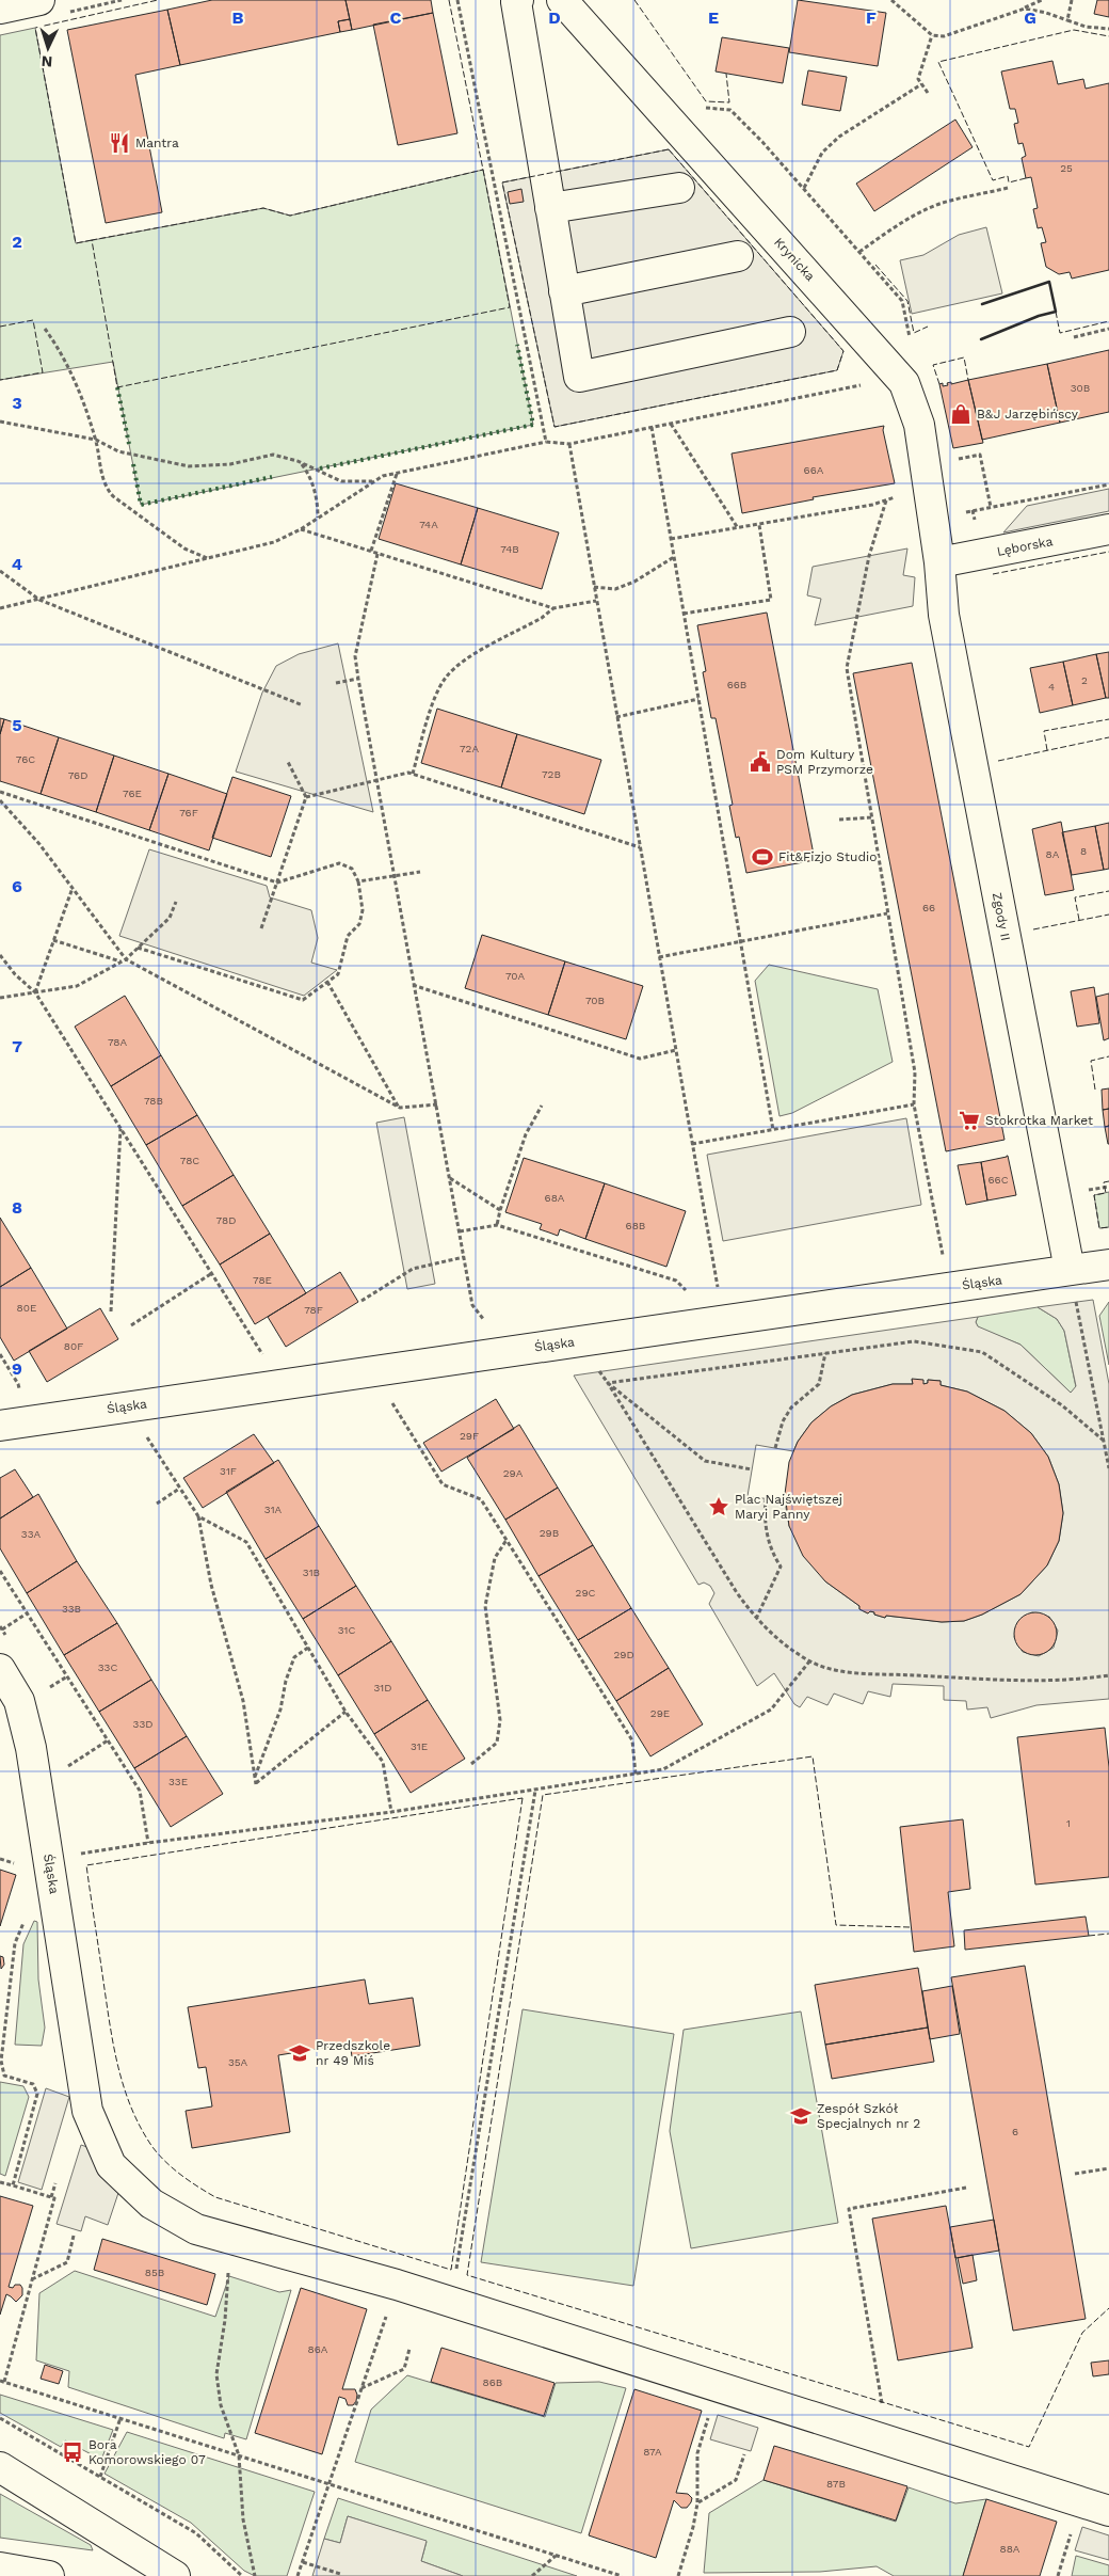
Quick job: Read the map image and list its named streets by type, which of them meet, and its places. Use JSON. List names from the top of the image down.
{
  "streets": {
    "street": [
      "Krynicka",
      "Lęborska",
      "Zgody II",
      "Śląska"
    ]
  },
  "crossings": [
    ["Krynicka", "Lęborska"],
    ["Krynicka", "Zgody II"],
    ["Lęborska", "Zgody II"],
    ["Zgody II", "Śląska"]
  ],
  "places": {
    "restaurant": ["Mantra"],
    "shop": ["B&J Jarzębińscy"],
    "public building": ["Dom Kultury PSM Przymorze"],
    "sports": ["Fit&Fizjo Studio"],
    "supermarket": ["Stokrotka Market"],
    "place": ["Plac Najświętszej Maryi Panny"],
    "school or university": ["Przedszkole nr 49 Miś", "Zespół Szkół Specjalnych nr 2"],
    "bus stop": ["Bora Komorowskiego 07"]
  },
  "house_numbers": [
    "25",
    "30B",
    "66A",
    "74A",
    "74B",
    "2",
    "66B",
    "4",
    "72A",
    "76C",
    "72B",
    "76D",
    "76E",
    "76F",
    "8",
    "8A",
    "66",
    "70A",
    "70B",
    "78A",
    "78B",
    "78C",
    "66C",
    "68A",
    "78D",
    "68B",
    "78E",
    "80E",
    "78F",
    "80F",
    "29F",
    "31F",
    "29A",
    "31A",
    "29B",
    "33A",
    "31B",
    "29C",
    "33B",
    "31C",
    "29D",
    "33C",
    "31D",
    "29E",
    "33D",
    "31E",
    "33E",
    "1",
    "35A",
    "6",
    "85B",
    "86A",
    "86B",
    "87A",
    "87B",
    "88A"
  ],
  "north": "bottom",
  "grid": {
    "columns": [
      "B",
      "C",
      "D",
      "E",
      "F",
      "G"
    ],
    "rows": [
      "2",
      "3",
      "4",
      "5",
      "6",
      "7",
      "8",
      "9"
    ]
  }
}
